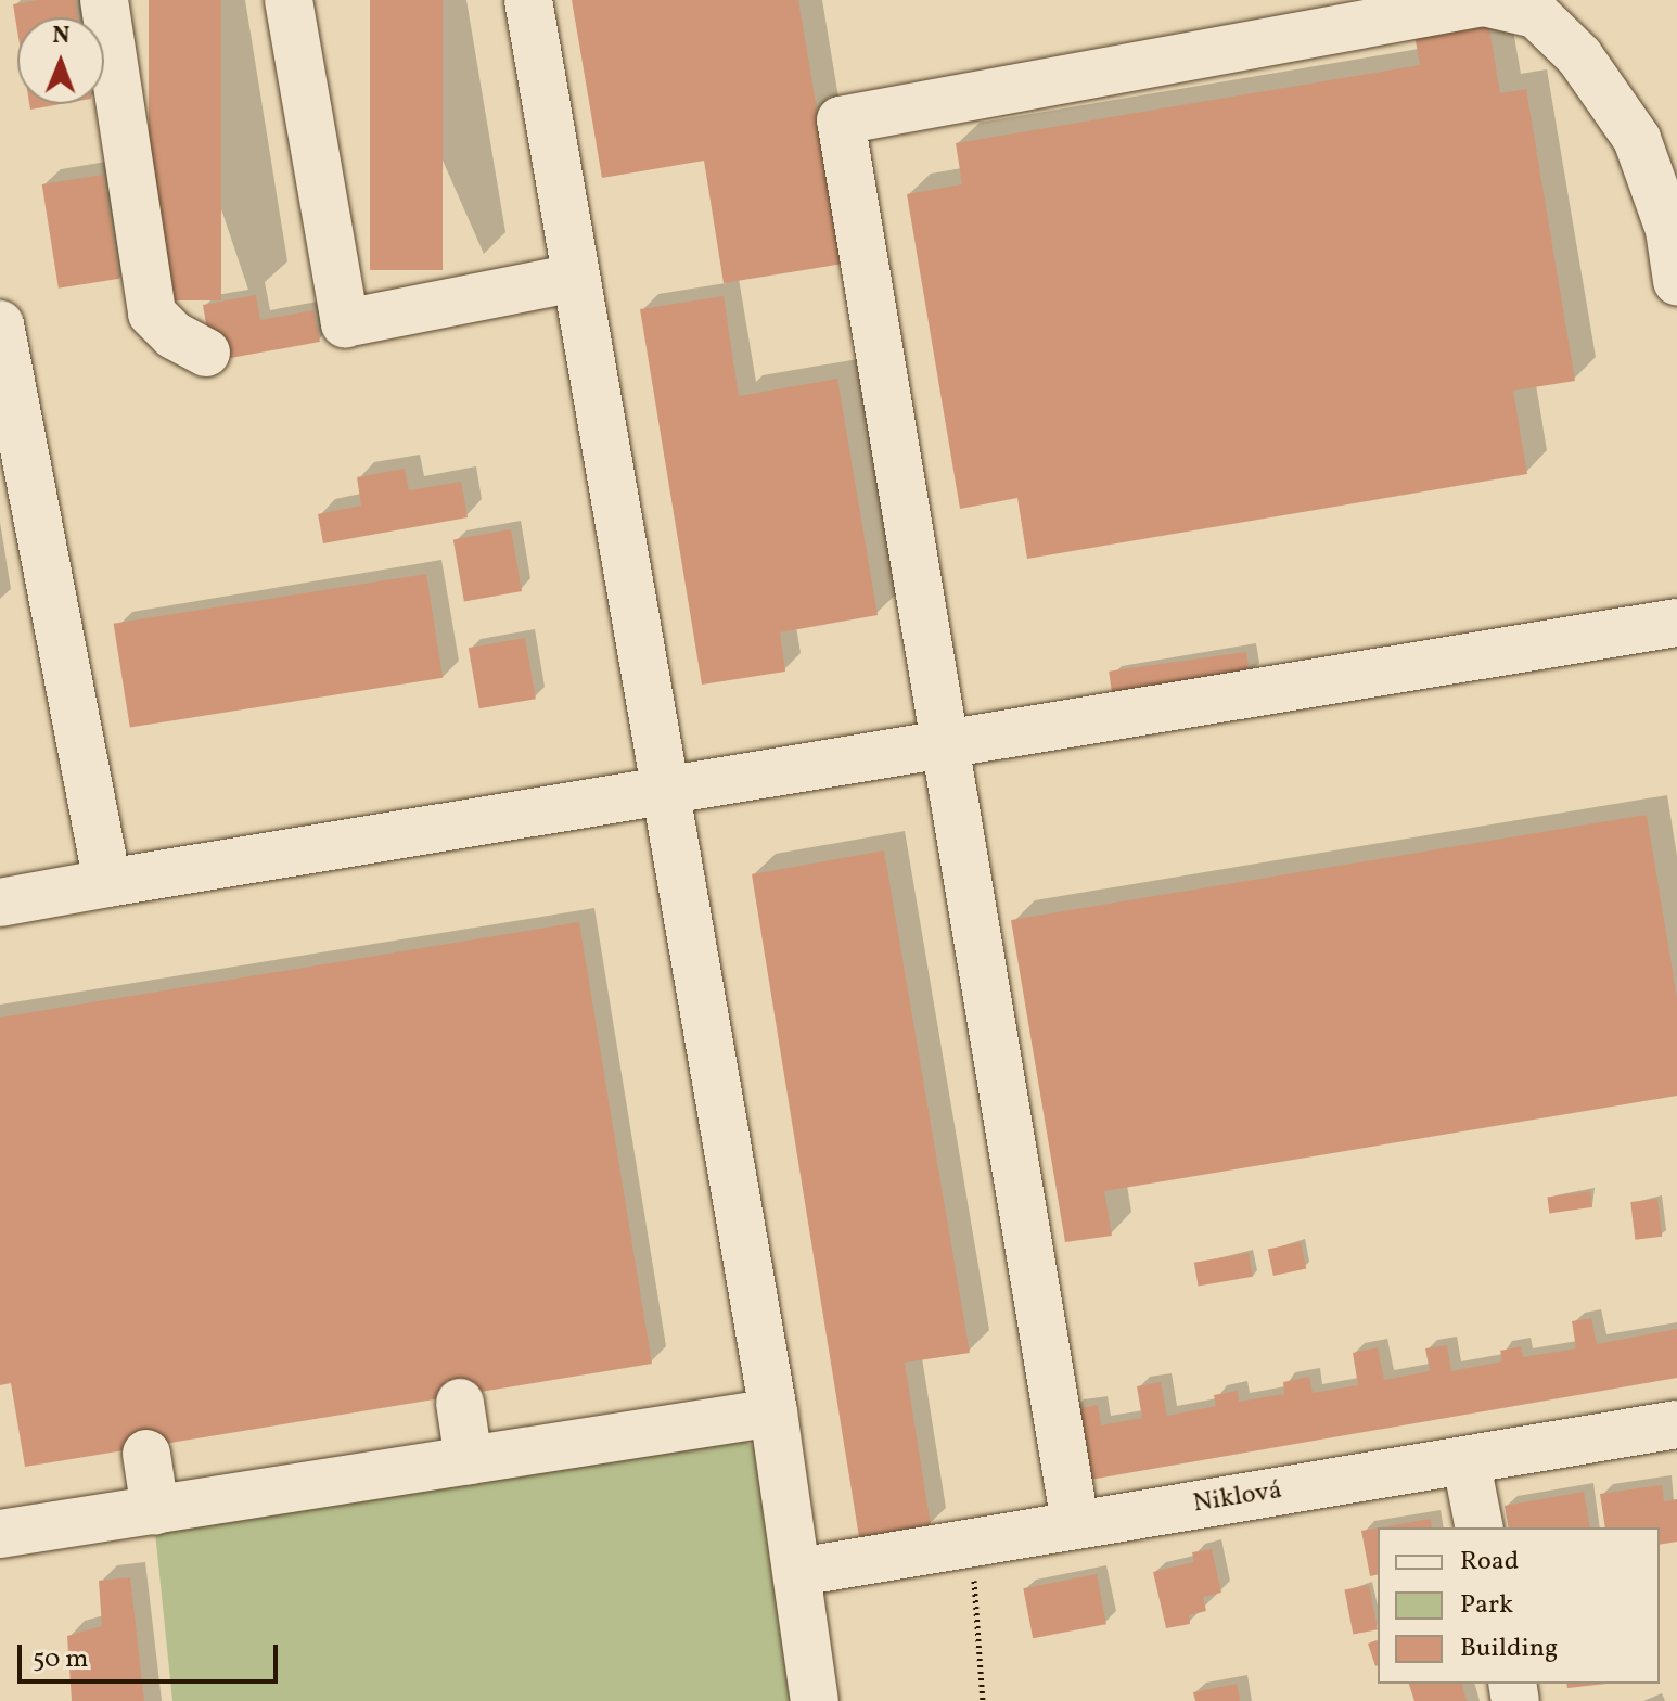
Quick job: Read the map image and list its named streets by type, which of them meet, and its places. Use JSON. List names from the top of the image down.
{
  "streets": {
    "street": ["Niklová"]
  },
  "legend": ["Road", "Park", "Building"],
  "scale_bar": "50 m",
  "north": "top"
}
